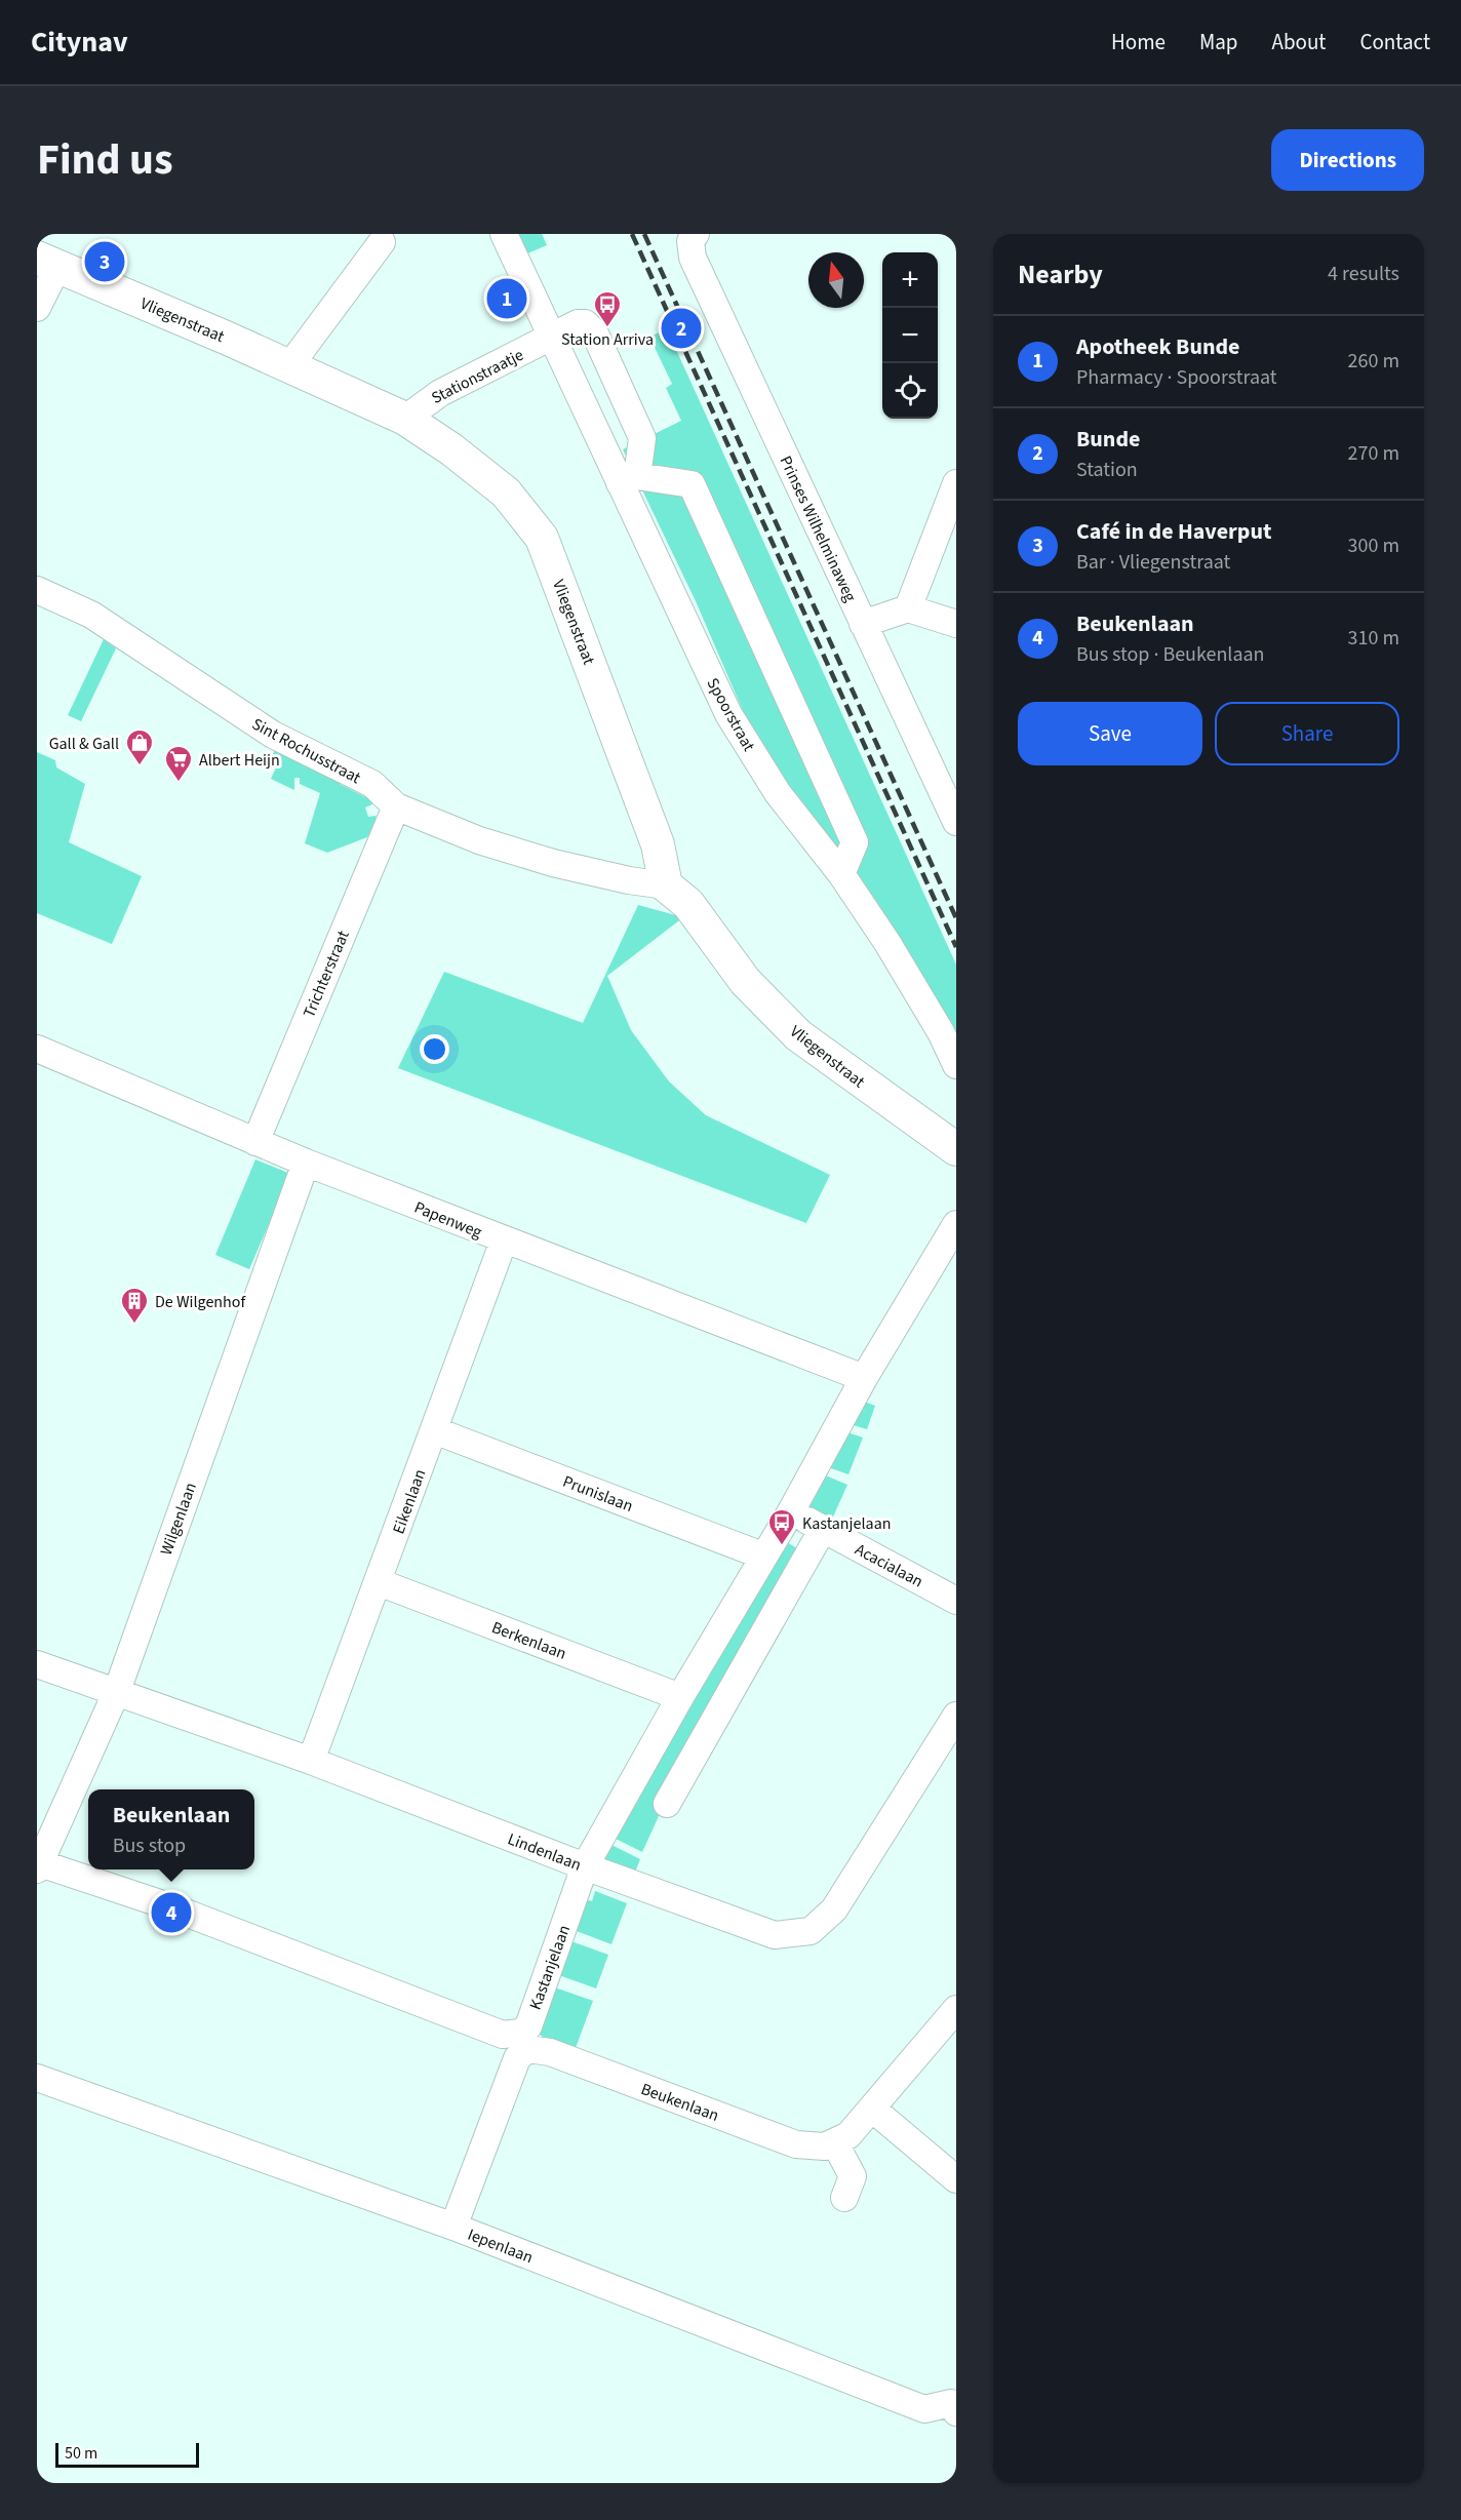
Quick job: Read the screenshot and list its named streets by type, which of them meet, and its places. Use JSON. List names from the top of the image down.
{
  "streets": {
    "main road": ["Vliegenstraat"],
    "street": [
      "Stationstraatje",
      "Prinses Wilhelminaweg",
      "Spoorstraat",
      "Sint Rochusstraat",
      "Trichterstraat",
      "Papenweg",
      "Prunislaan",
      "Eikenlaan",
      "Wilgenlaan",
      "Acacialaan",
      "Berkenlaan",
      "Lindenlaan",
      "Kastanjelaan",
      "Beukenlaan",
      "Iepenlaan"
    ]
  },
  "crossings": [
    ["Vliegenstraat", "Stationstraatje"],
    ["Vliegenstraat", "Sint Rochusstraat"],
    ["Stationstraatje", "Spoorstraat"],
    ["Sint Rochusstraat", "Trichterstraat"],
    ["Trichterstraat", "Papenweg"],
    ["Papenweg", "Eikenlaan"],
    ["Papenweg", "Wilgenlaan"],
    ["Papenweg", "Kastanjelaan"],
    ["Prunislaan", "Eikenlaan"],
    ["Prunislaan", "Kastanjelaan"],
    ["Eikenlaan", "Berkenlaan"],
    ["Eikenlaan", "Lindenlaan"],
    ["Wilgenlaan", "Lindenlaan"],
    ["Wilgenlaan", "Beukenlaan"],
    ["Acacialaan", "Kastanjelaan"],
    ["Berkenlaan", "Kastanjelaan"],
    ["Lindenlaan", "Kastanjelaan"],
    ["Kastanjelaan", "Beukenlaan"],
    ["Kastanjelaan", "Iepenlaan"]
  ],
  "places": {
    "bus stop": ["Station Arriva", "Kastanjelaan"],
    "shop": ["Gall & Gall"],
    "supermarket": ["Albert Heijn"],
    "building": ["De Wilgenhof"]
  },
  "scale_bar": "50 m",
  "north": "top",
  "page": {
    "header": "Citynav",
    "nav": [
      "Home",
      "Map",
      "About",
      "Contact"
    ],
    "title": "Find us",
    "buttons": [
      "Directions",
      ["Save", "Share"]
    ],
    "heading": ["Nearby", "4 results"],
    "pins": [
      "3",
      "1",
      "2",
      "4"
    ],
    "map_buttons": ["+", "−"],
    "list": [
      {
        "mark": "1",
        "name": "Apotheek Bunde",
        "note": "Pharmacy · Spoorstraat",
        "value": "260 m"
      },
      {
        "mark": "2",
        "name": "Bunde",
        "note": "Station",
        "value": "270 m"
      },
      {
        "mark": "3",
        "name": "Café in de Haverput",
        "note": "Bar · Vliegenstraat",
        "value": "300 m"
      },
      {
        "mark": "4",
        "name": "Beukenlaan",
        "note": "Bus stop · Beukenlaan",
        "value": "310 m"
      }
    ],
    "popup": ["Beukenlaan", "Bus stop"],
    "scale": "50 m"
  }
}
